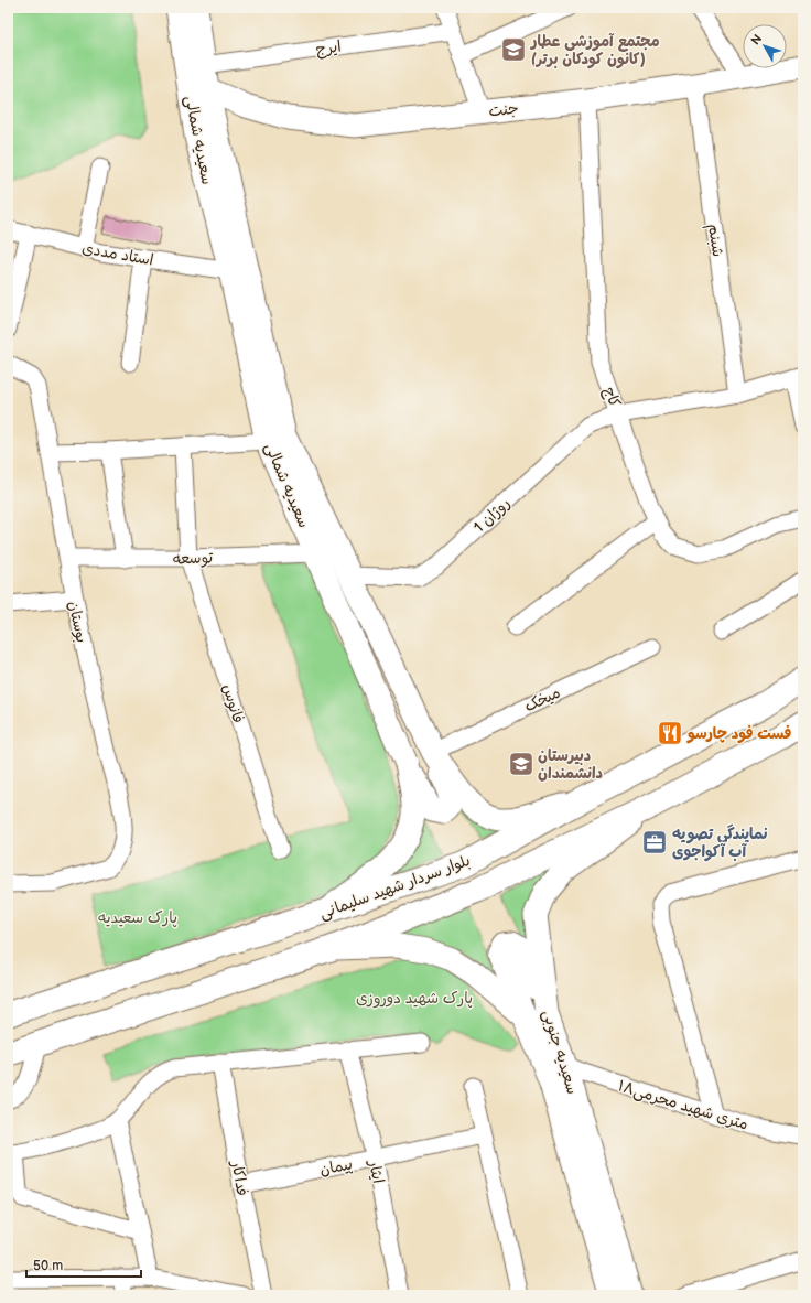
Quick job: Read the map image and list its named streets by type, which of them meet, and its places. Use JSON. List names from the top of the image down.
{
  "streets": {
    "highway": ["بلوار سردار شهید سلیمانی"],
    "main road": ["جنت", "سعیدیه شمالی", "سعیدیه جنوبی"],
    "street": [
      "ایرج",
      "شبنم",
      "استاد مددی",
      "کاج",
      "روژان 1",
      "توسعه",
      "بوستان",
      "میخک",
      "فانوس",
      "۱۸متری شهید محرمی",
      "پیمان",
      "ایثار",
      "فداکار"
    ]
  },
  "crossings": [
    ["ایرج", "سعیدیه شمالی"],
    ["جنت", "سعیدیه شمالی"],
    ["جنت", "شبنم"],
    ["جنت", "کاج"],
    ["سعیدیه شمالی", "استاد مددی"],
    ["سعیدیه شمالی", "روژان 1"],
    ["سعیدیه شمالی", "توسعه"],
    ["سعیدیه شمالی", "میخک"],
    ["سعیدیه شمالی", "بلوار سردار شهید سلیمانی"],
    ["شبنم", "روژان 1"],
    ["کاج", "روژان 1"],
    ["توسعه", "بوستان"],
    ["توسعه", "فانوس"],
    ["بلوار سردار شهید سلیمانی", "سعیدیه جنوبی"],
    ["سعیدیه جنوبی", "۱۸متری شهید محرمی"],
    ["پیمان", "ایثار"],
    ["پیمان", "فداکار"]
  ],
  "parks": ["پارک سعیدیه", "پارک شهید دوروزی"],
  "places": {
    "school or university": ["مجتمع آموزشی عطار (کانون کودکان برتر)", "دبیرستان دانشمندان"],
    "restaurant": ["فست فود چارسو"],
    "office": ["نمایندگی تصویه آب آکواجوی"]
  },
  "scale_bar": "50 m",
  "north": "top left"
}
